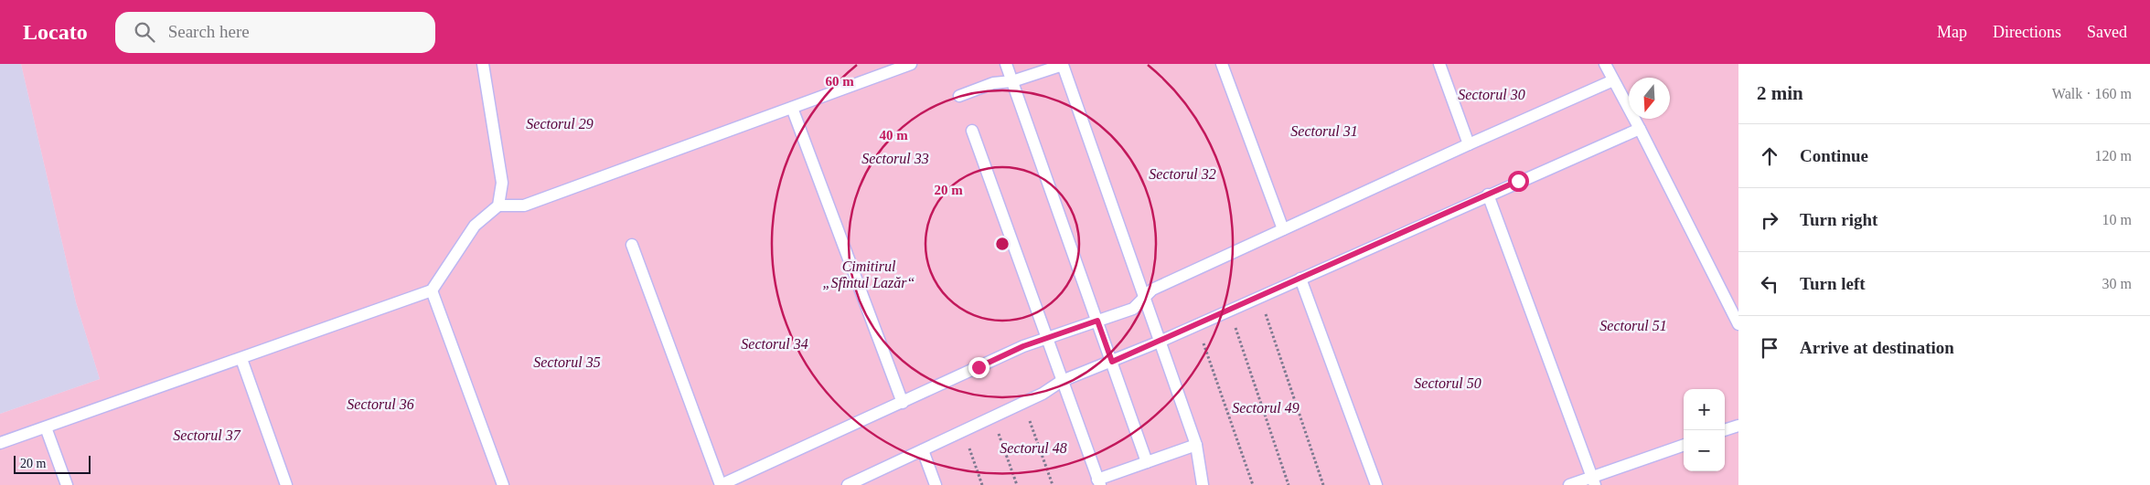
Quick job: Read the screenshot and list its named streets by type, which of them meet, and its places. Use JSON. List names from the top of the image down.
{
  "parks": [
    "Sectorul 30",
    "Sectorul 29",
    "Sectorul 31",
    "Sectorul 33",
    "Sectorul 32",
    "Cimitirul „Sfîntul Lazăr“",
    "Sectorul 51",
    "Sectorul 34",
    "Sectorul 35",
    "Sectorul 50",
    "Sectorul 36",
    "Sectorul 49",
    "Sectorul 37",
    "Sectorul 48"
  ],
  "scale_bar": "20 m",
  "north": "bottom",
  "page": {
    "header": "Locato",
    "search": "Search here",
    "nav": ["Map", "Directions", "Saved"],
    "heading": ["2 min", "Walk · 160 m"],
    "list": [
      ["Continue", "120 m"],
      ["Turn right", "10 m"],
      ["Turn left", "30 m"],
      "Arrive at destination"
    ],
    "map_buttons": ["+", "−"],
    "scale": "20 m"
  },
  "rings": ["60 m", "40 m", "20 m"]
}
